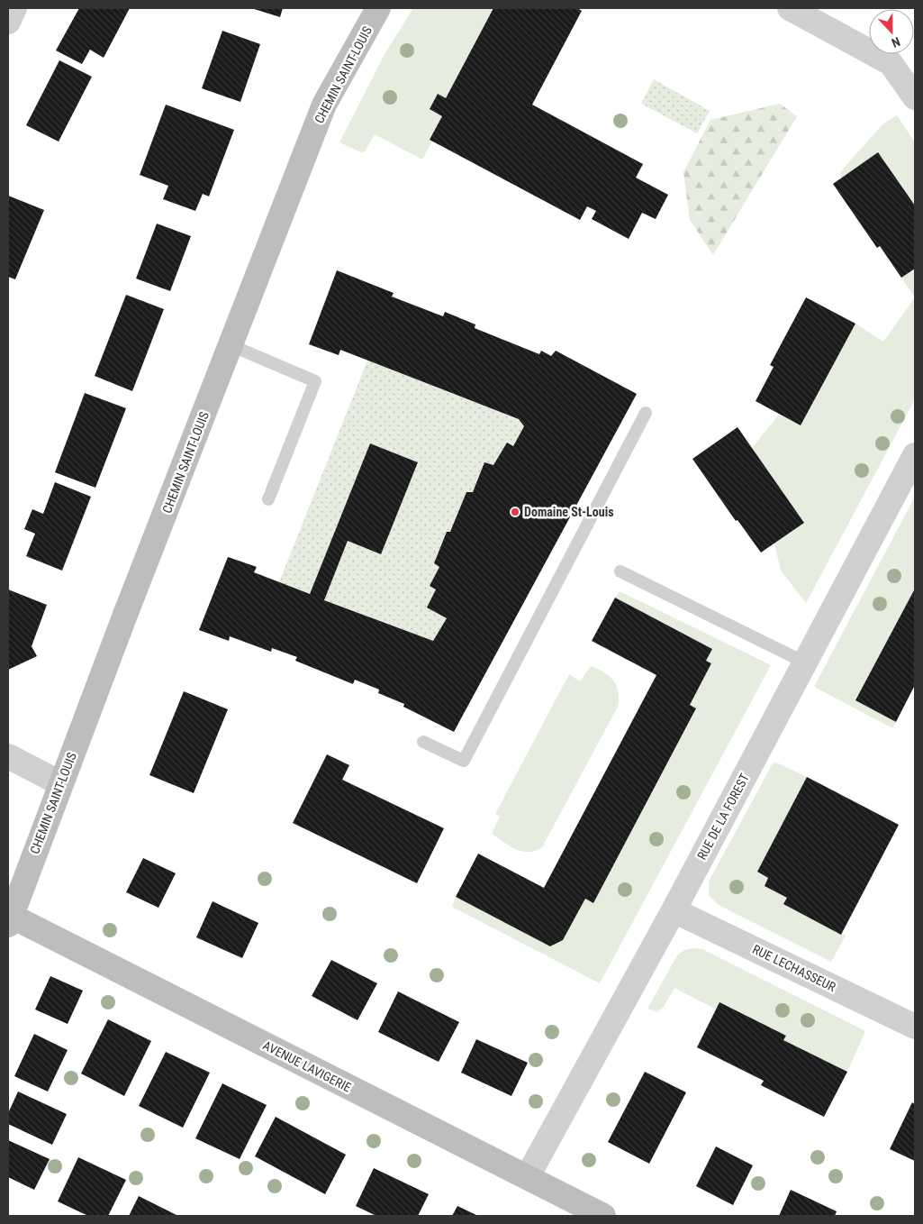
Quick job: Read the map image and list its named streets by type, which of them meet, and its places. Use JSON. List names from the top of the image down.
{
  "streets": {
    "street": [
      "CHEMIN SAINT-LOUIS",
      "RUE DE LA FOREST",
      "RUE LECHASSEUR",
      "AVENUE LAVIGERIE"
    ]
  },
  "crossings": [
    ["CHEMIN SAINT-LOUIS", "AVENUE LAVIGERIE"],
    ["RUE DE LA FOREST", "RUE LECHASSEUR"],
    ["RUE DE LA FOREST", "AVENUE LAVIGERIE"]
  ],
  "places": ["Domaine St-Louis"],
  "north": "bottom"
}
